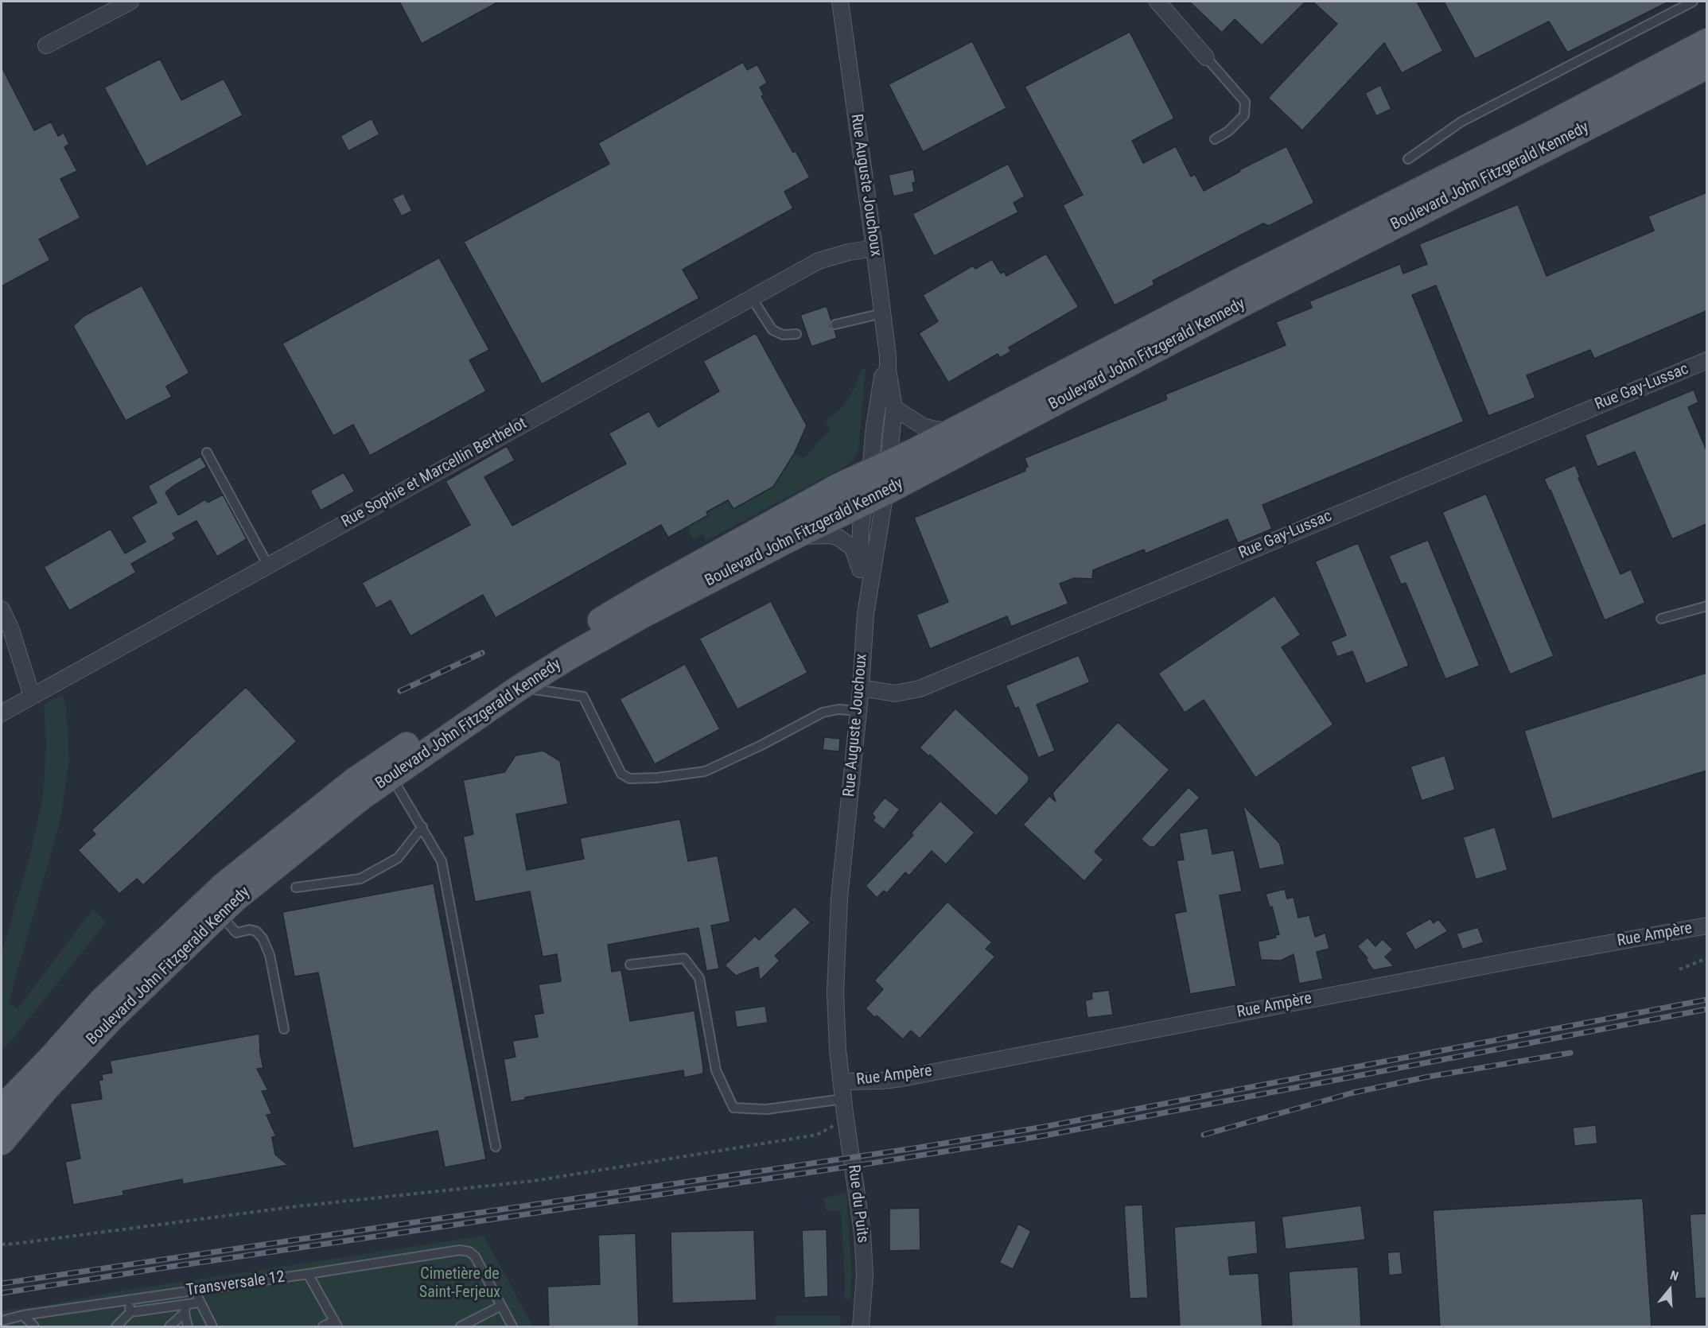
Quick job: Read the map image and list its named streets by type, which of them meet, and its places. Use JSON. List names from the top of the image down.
{
  "streets": {
    "main road": ["Boulevard John Fitzgerald Kennedy"],
    "street": [
      "Rue Auguste Jouchoux",
      "Rue Gay-Lussac",
      "Rue Sophie et Marcellin Berthelot",
      "Rue Ampère",
      "Rue du Puits"
    ],
    "lane": ["Transversale 12"]
  },
  "crossings": [
    ["Boulevard John Fitzgerald Kennedy", "Rue Auguste Jouchoux"],
    ["Rue Auguste Jouchoux", "Rue Gay-Lussac"],
    ["Rue Auguste Jouchoux", "Rue Sophie et Marcellin Berthelot"],
    ["Rue Auguste Jouchoux", "Rue Ampère"],
    ["Rue Auguste Jouchoux", "Rue du Puits"],
    ["Rue Ampère", "Rue du Puits"]
  ],
  "parks": ["Cimetière de Saint-Ferjeux"],
  "north": "top"
}
